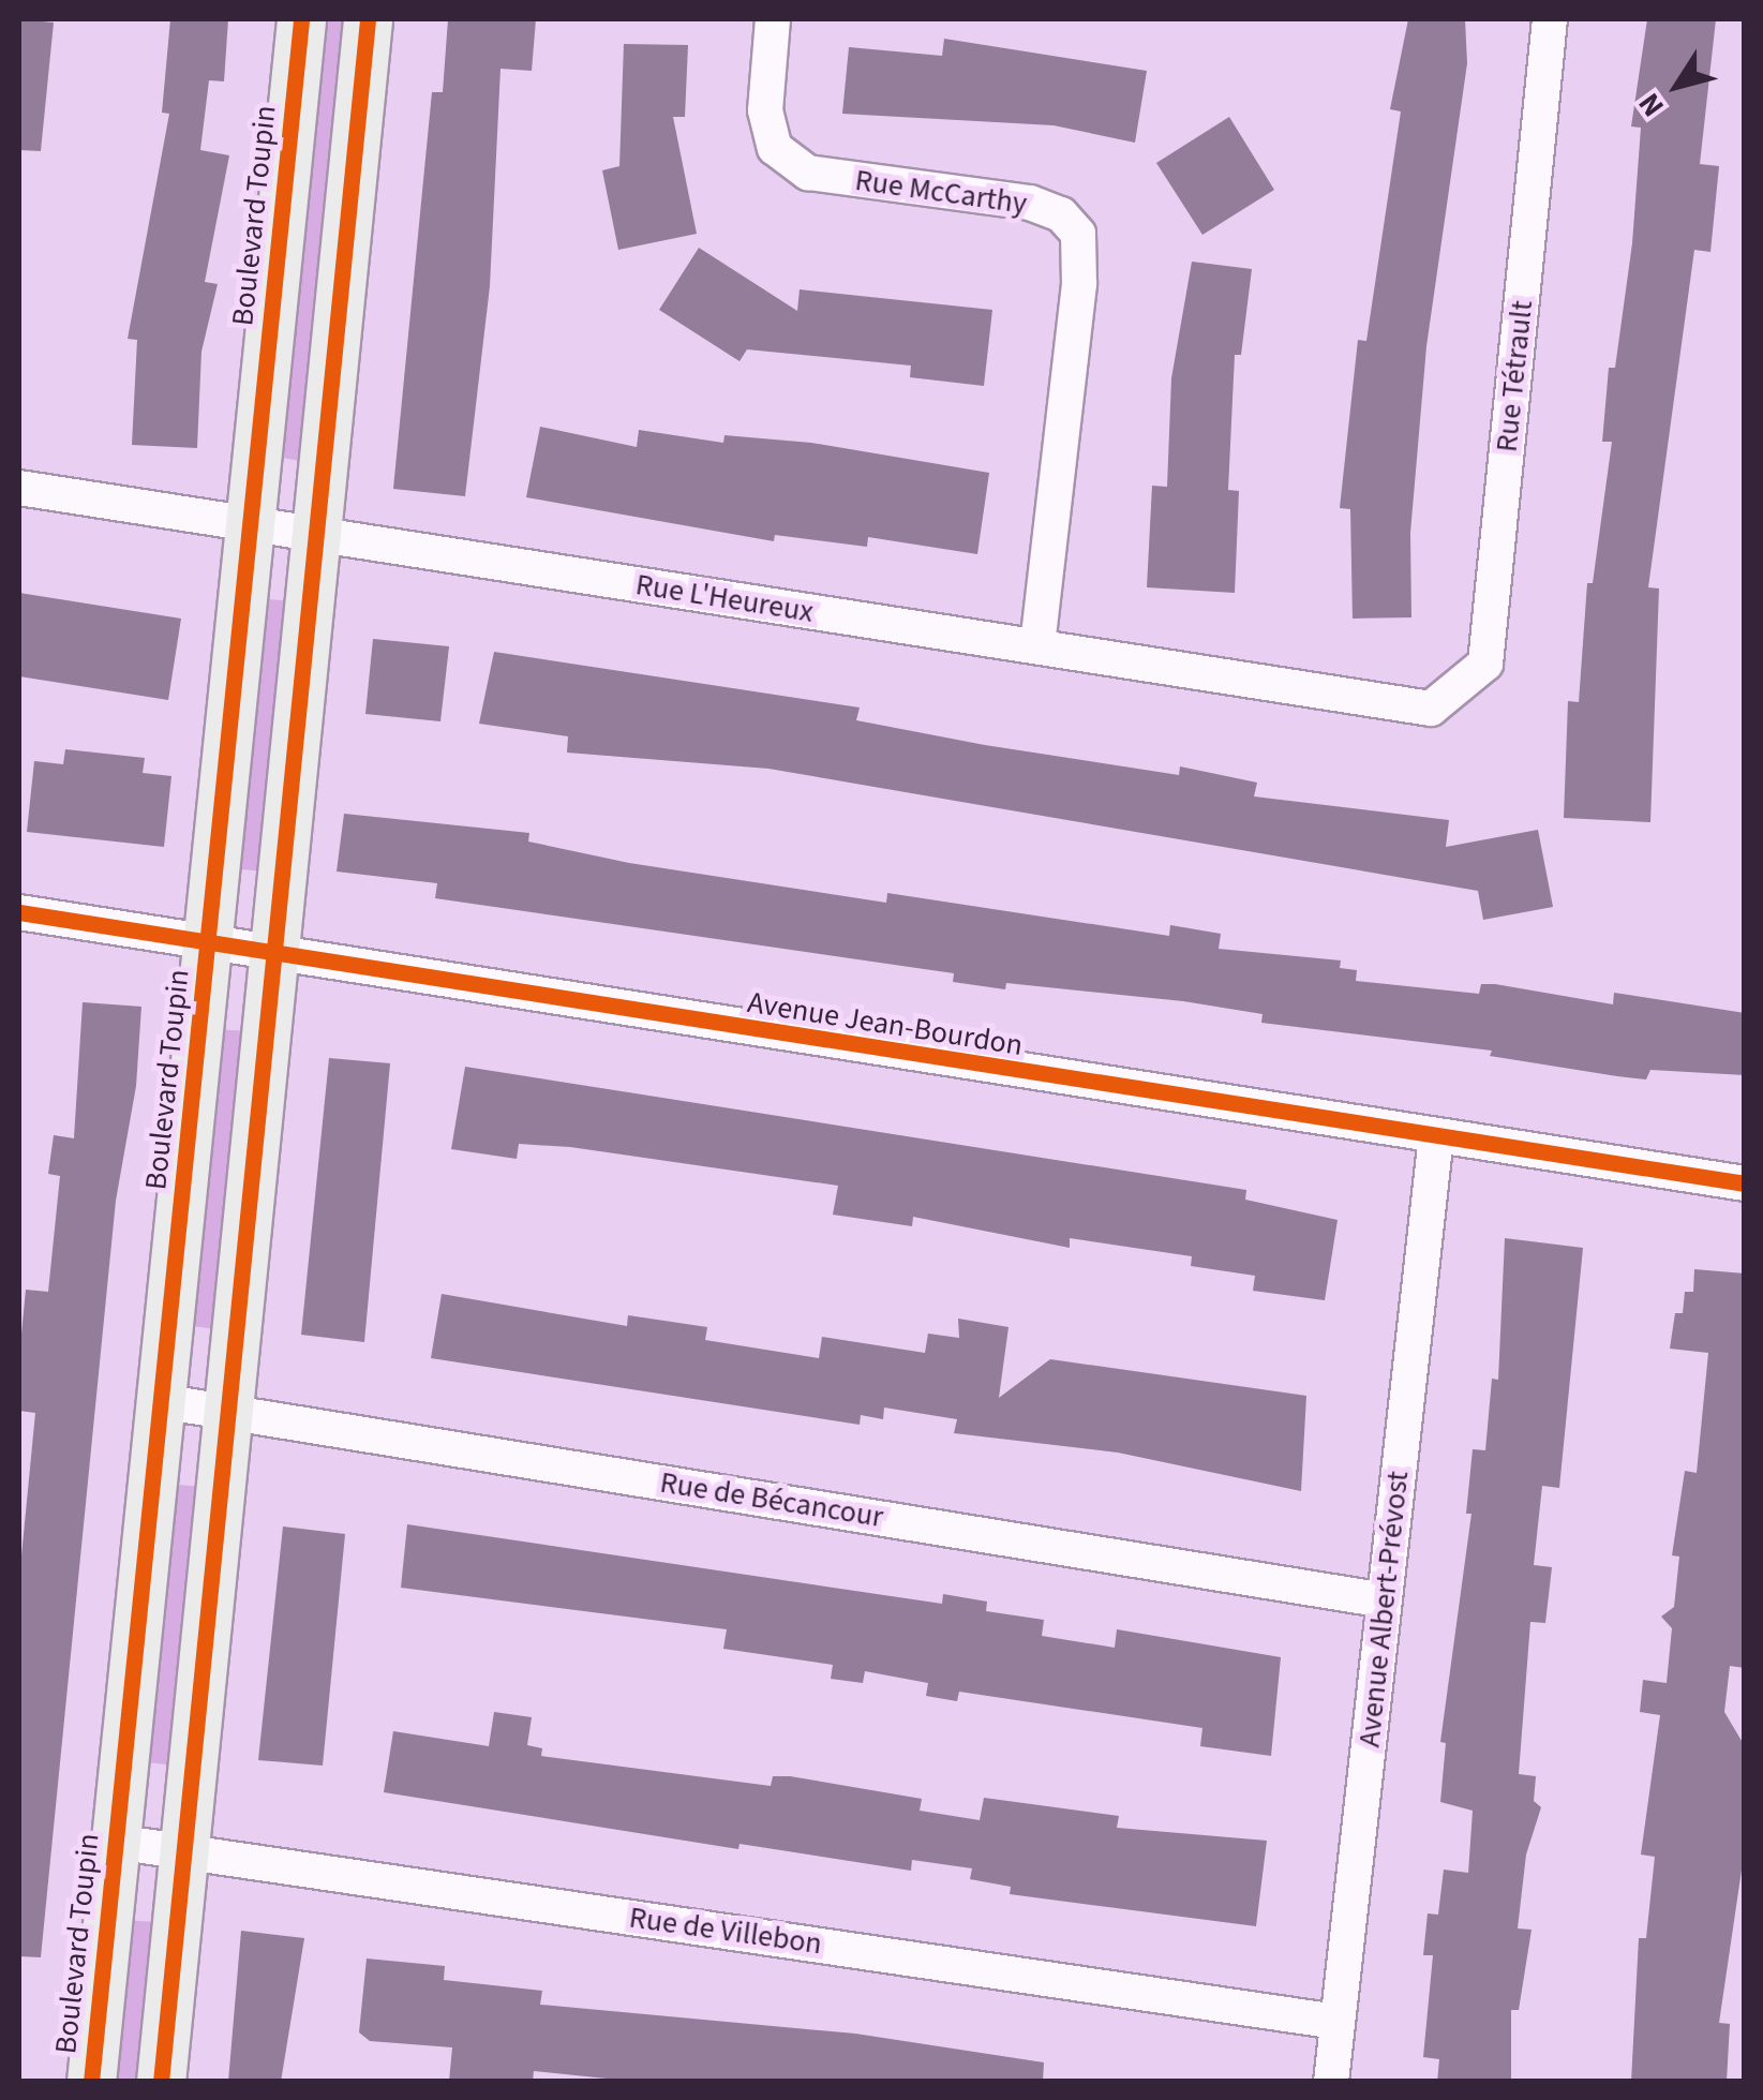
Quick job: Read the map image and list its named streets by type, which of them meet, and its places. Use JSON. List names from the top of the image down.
{
  "streets": {
    "street": [
      "Rue McCarthy",
      "Boulevard Toupin",
      "Rue Tétrault",
      "Rue L'Heureux",
      "Avenue Jean-Bourdon",
      "Rue de Bécancour",
      "Avenue Albert-Prévost",
      "Rue de Villebon"
    ]
  },
  "crossings": [
    ["Rue McCarthy", "Rue L'Heureux"],
    ["Boulevard Toupin", "Rue L'Heureux"],
    ["Boulevard Toupin", "Avenue Jean-Bourdon"],
    ["Boulevard Toupin", "Rue de Bécancour"],
    ["Boulevard Toupin", "Rue de Villebon"],
    ["Rue Tétrault", "Rue L'Heureux"],
    ["Avenue Jean-Bourdon", "Avenue Albert-Prévost"],
    ["Rue de Bécancour", "Avenue Albert-Prévost"],
    ["Avenue Albert-Prévost", "Rue de Villebon"]
  ],
  "north": "bottom left"
}
